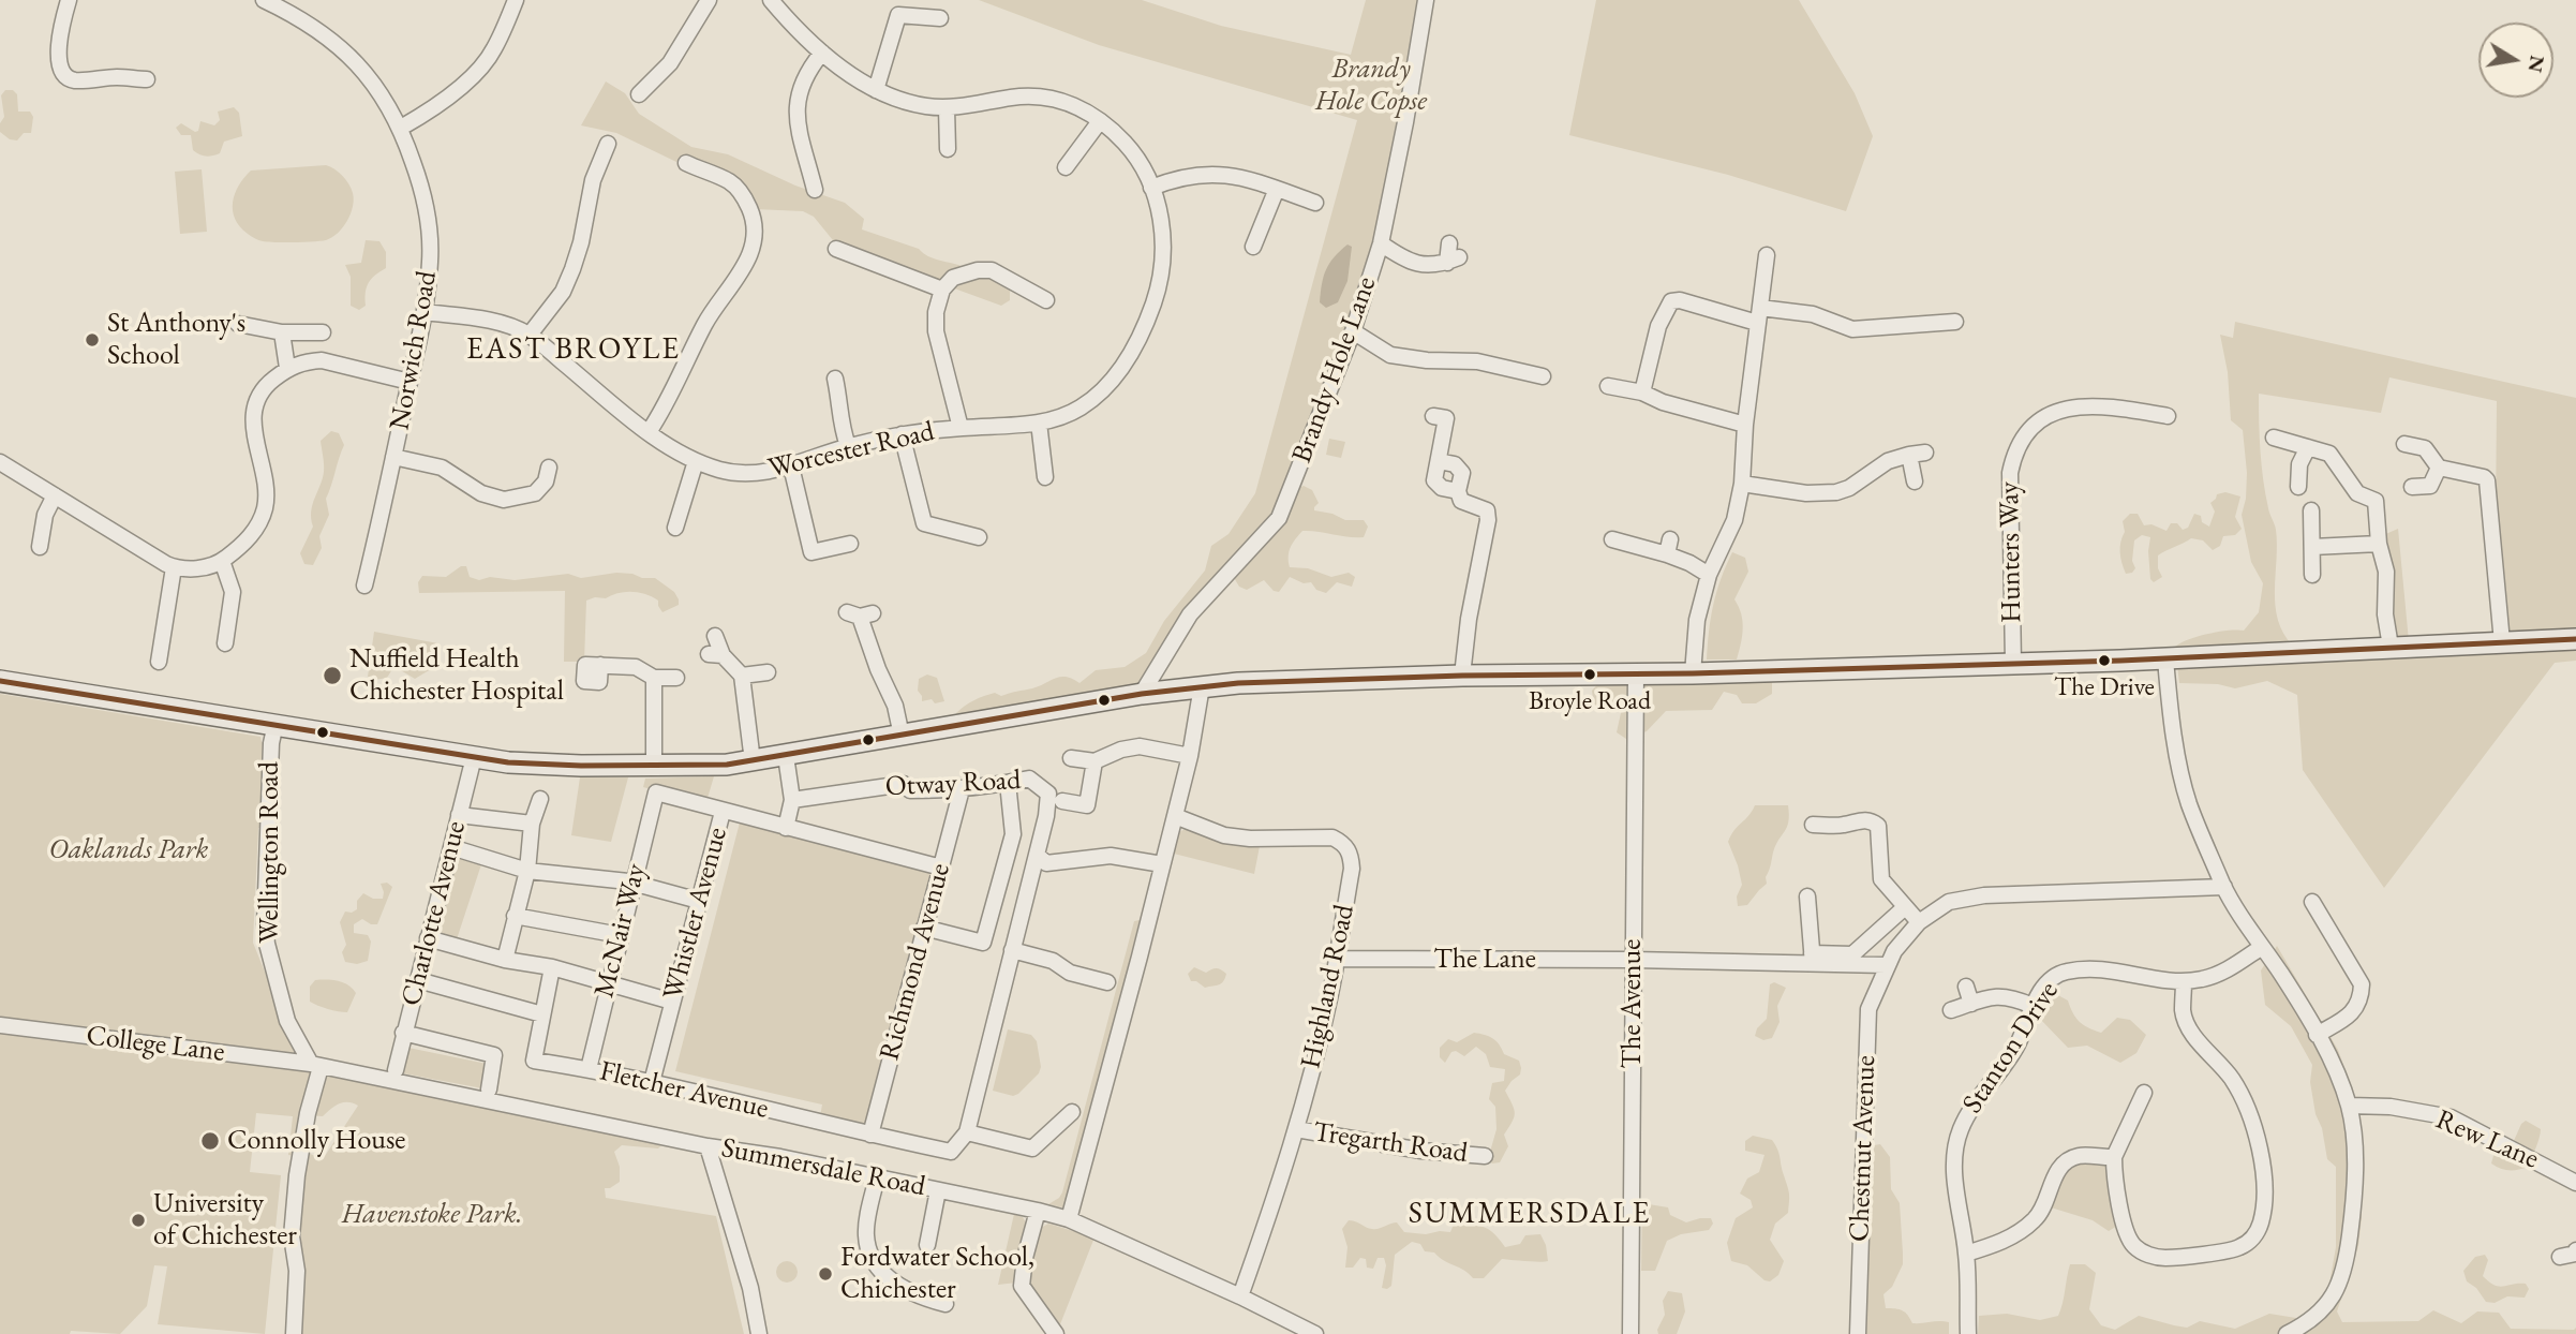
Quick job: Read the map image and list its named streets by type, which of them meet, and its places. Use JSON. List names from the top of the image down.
{
  "streets": {
    "street": [
      "Norwich Road",
      "Brandy Hole Lane",
      "Worcester Road",
      "Hunters Way",
      "Otway Road",
      "Wellington Road",
      "Charlotte Avenue",
      "Whistler Avenue",
      "McNair Way",
      "The Lane",
      "Richmond Avenue",
      "Highland Road",
      "The Avenue",
      "College Lane",
      "Stanton Drive",
      "Fletcher Avenue",
      "Rew Lane",
      "Tregarth Road",
      "Chestnut Avenue",
      "Summersdale Road"
    ]
  },
  "crossings": [
    ["Norwich Road", "Worcester Road"],
    ["Otway Road", "Richmond Avenue"],
    ["Otway Road", "Fletcher Avenue"],
    ["Wellington Road", "College Lane"],
    ["Wellington Road", "Summersdale Road"],
    ["Whistler Avenue", "McNair Way"],
    ["Whistler Avenue", "Fletcher Avenue"],
    ["McNair Way", "Fletcher Avenue"],
    ["The Lane", "Highland Road"],
    ["The Lane", "The Avenue"],
    ["Richmond Avenue", "Fletcher Avenue"],
    ["Highland Road", "Tregarth Road"],
    ["Highland Road", "Summersdale Road"],
    ["College Lane", "Summersdale Road"]
  ],
  "districts": ["EAST BROYLE", "SUMMERSDALE"],
  "parks": ["Brandy Hole Copse", "Oaklands Park", "Havenstoke Park."],
  "places": [
    "St Anthony's School",
    "The Drive",
    "Broyle Road",
    "Nuffield Health Chichester Hospital",
    "Connolly House",
    "University of Chichester",
    "Fordwater School, Chichester"
  ],
  "north": "right"
}
